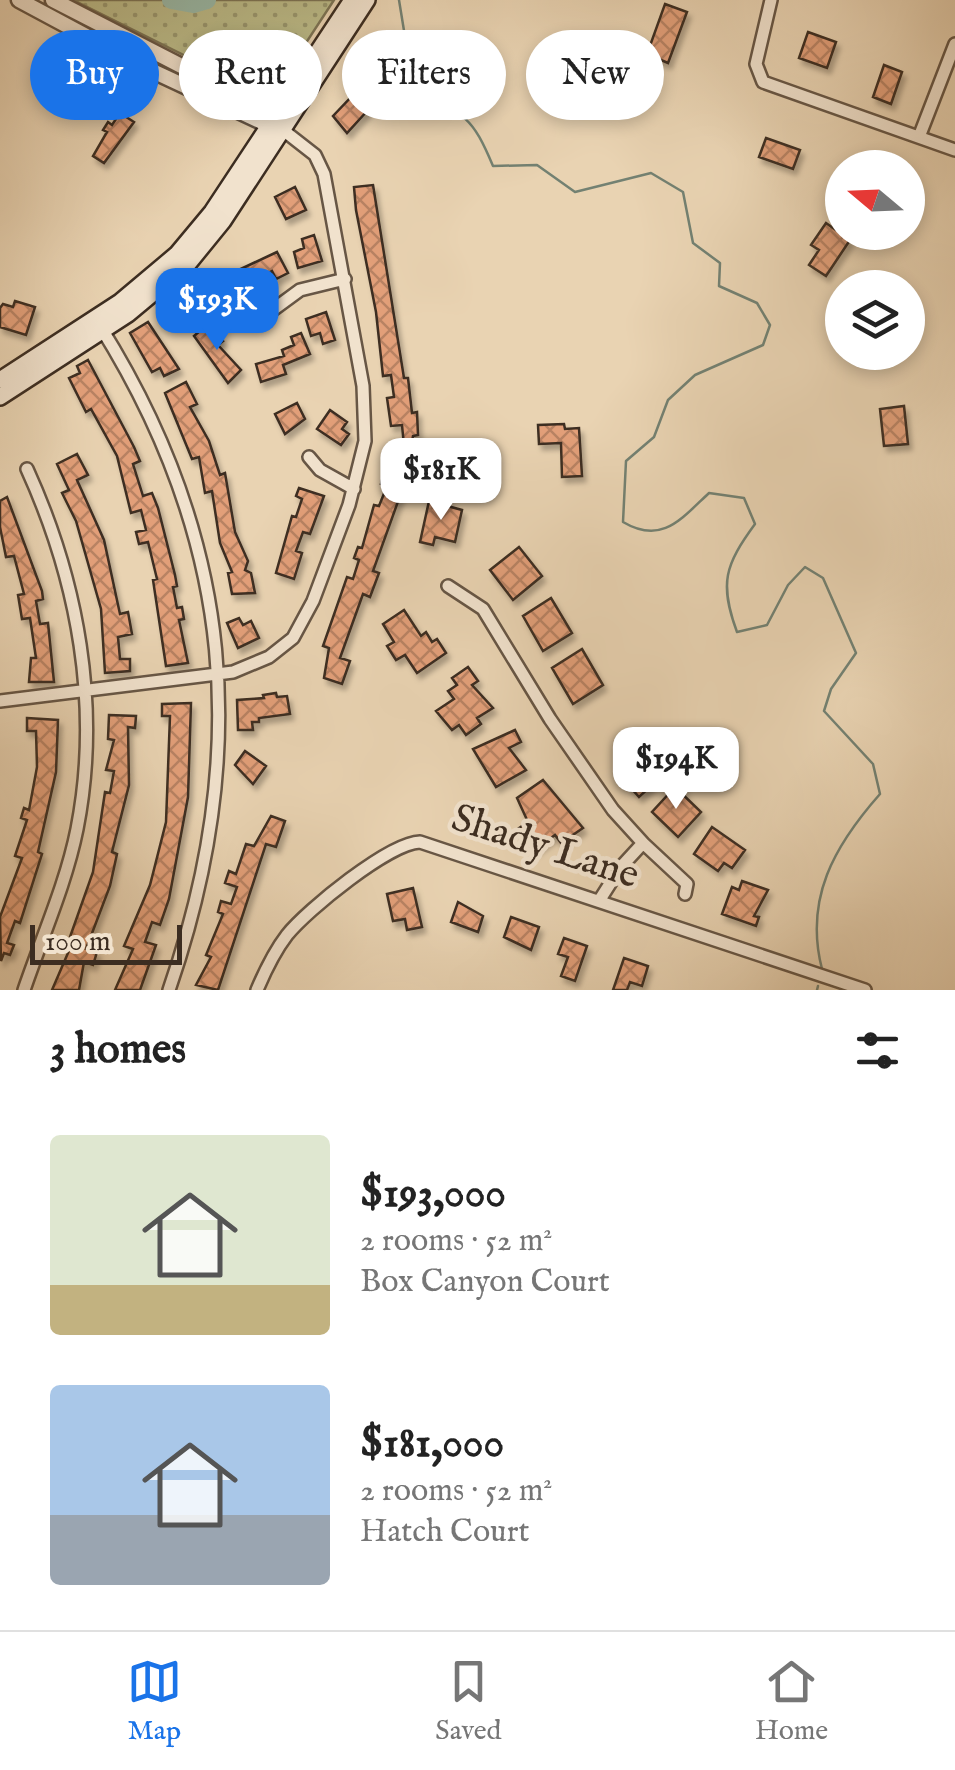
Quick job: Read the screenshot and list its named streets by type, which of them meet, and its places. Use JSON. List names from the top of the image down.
{
  "streets": {
    "street": ["Shady Lane"]
  },
  "scale_bar": "100 m",
  "north": "left",
  "page": {
    "chip": [
      "Buy",
      "Rent",
      "Filters",
      "New"
    ],
    "price": ["$193K", "$181K", "$194K"],
    "scale": "100 m",
    "heading": "3 homes",
    "list": [
      {
        "name": "$193,000",
        "note": "2 rooms · 52 m² · Box Canyon Court"
      },
      {
        "name": "$181,000",
        "note": "2 rooms · 52 m² · Hatch Court"
      }
    ],
    "tabs": ["Map", "Saved", "Home"]
  }
}
